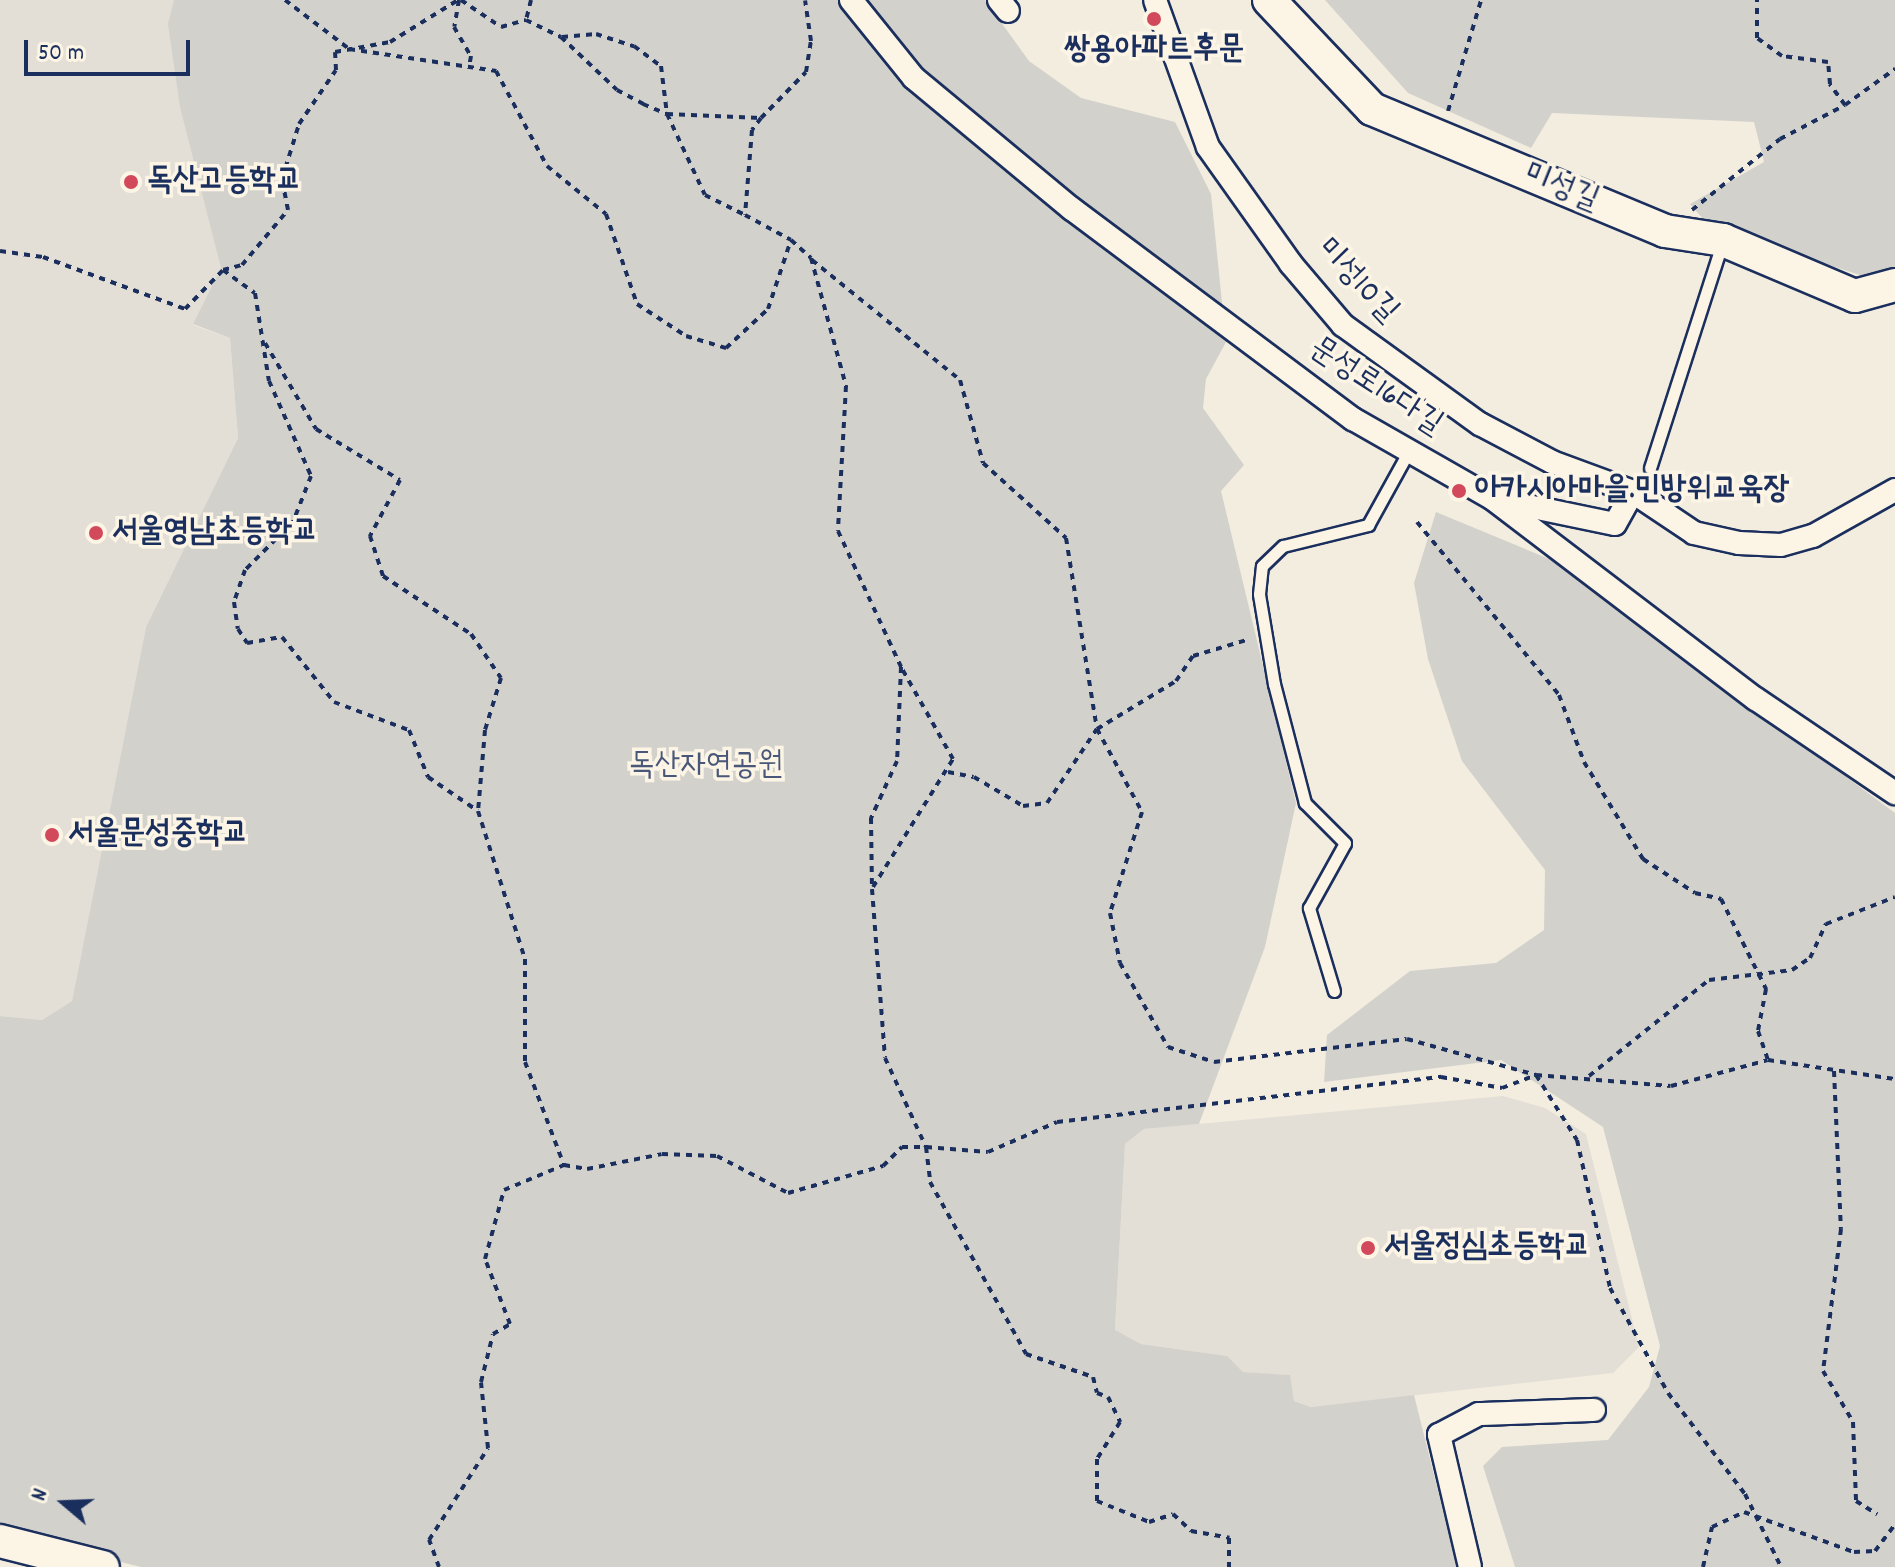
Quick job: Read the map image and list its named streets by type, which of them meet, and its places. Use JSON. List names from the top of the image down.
{
  "streets": {
    "street": ["미성길", "미성10길", "문성로16다길"]
  },
  "parks": ["독산자연공원"],
  "places": [
    "쌍용아파트후문",
    "독산고등학교",
    "아카시아마을.민방위교육장",
    "서울영남초등학교",
    "서울문성중학교",
    "서울정심초등학교"
  ],
  "scale_bar": "50 m",
  "north": "left"
}
